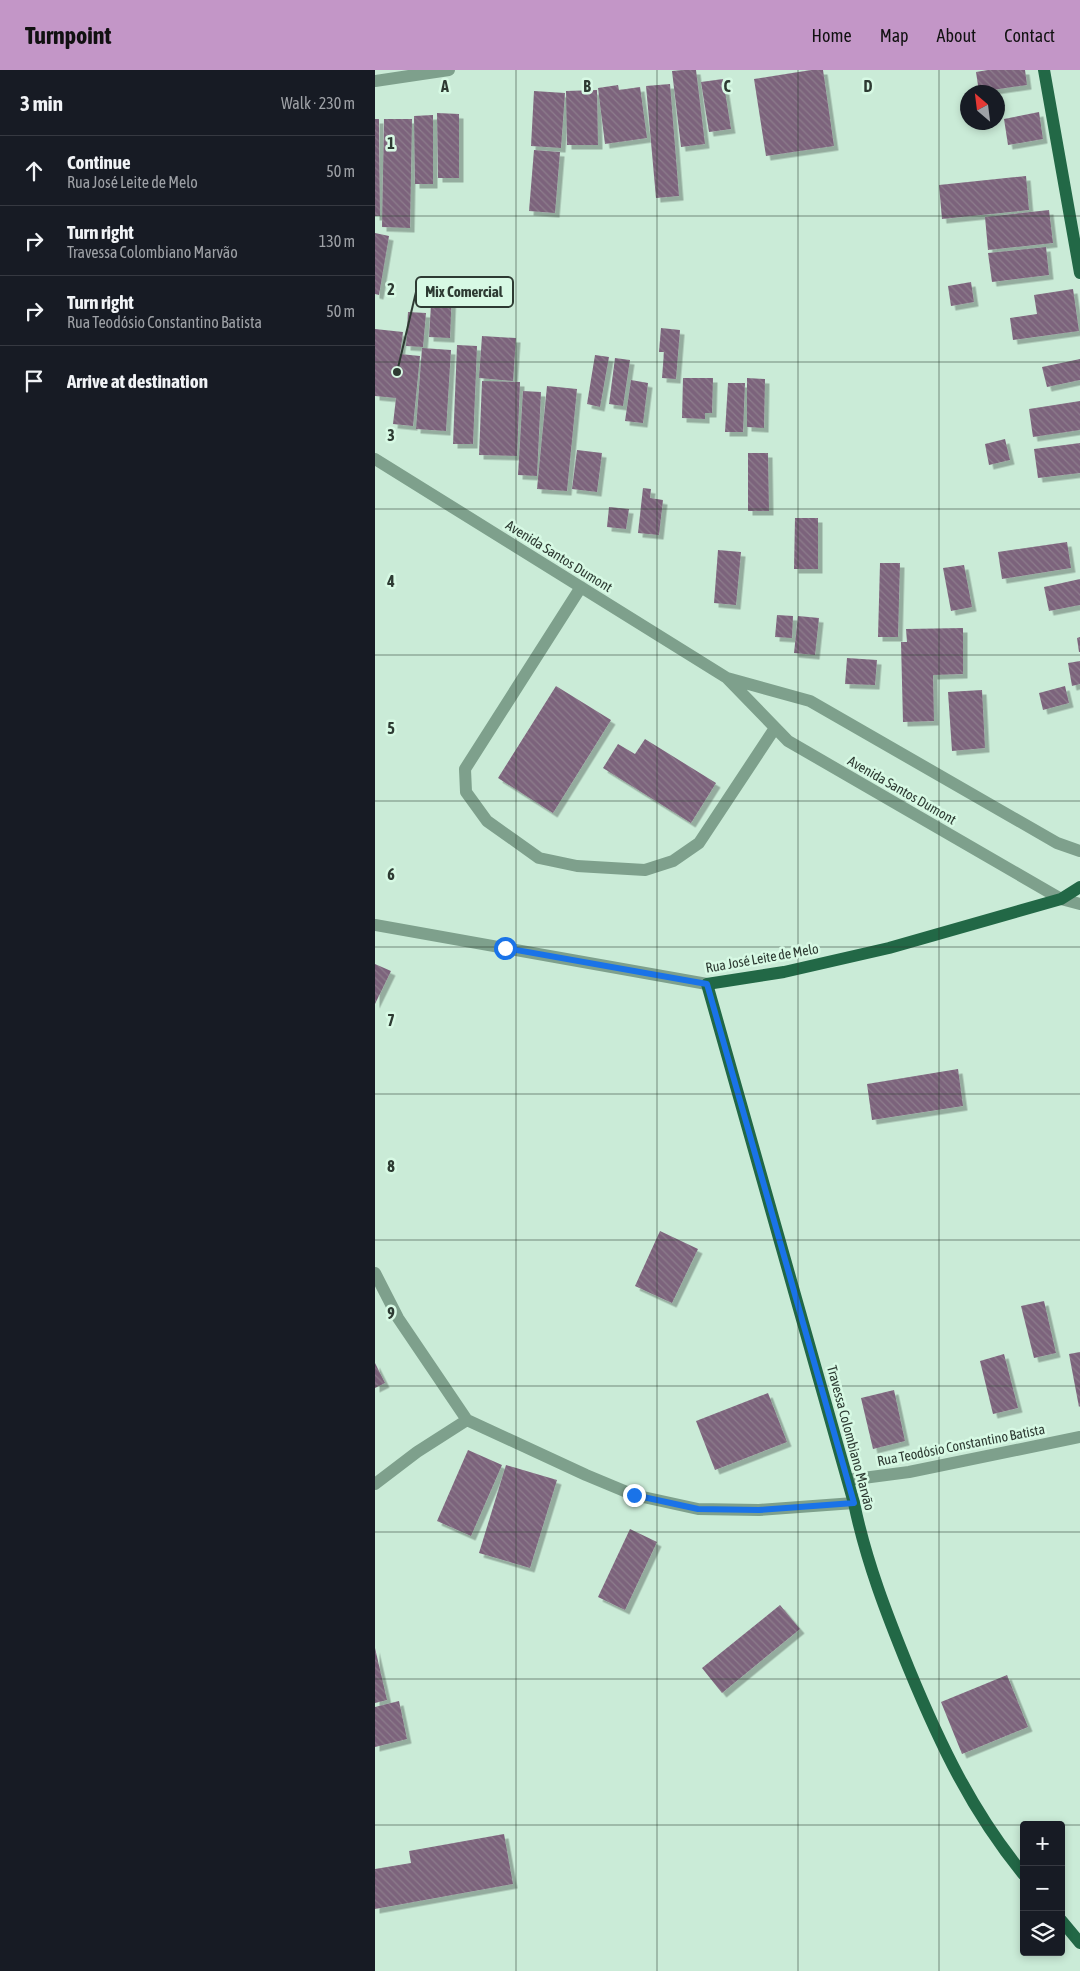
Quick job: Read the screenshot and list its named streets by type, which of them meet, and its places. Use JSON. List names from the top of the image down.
{
  "streets": {
    "main road": ["Rua José Leite de Melo", "Travessa Colombiano Marvão"],
    "street": ["Avenida Santos Dumont", "Rua Teodósio Constantino Batista"]
  },
  "crossings": [
    ["Avenida Santos Dumont", "Rua José Leite de Melo"],
    ["Rua José Leite de Melo", "Travessa Colombiano Marvão"],
    ["Travessa Colombiano Marvão", "Rua Teodósio Constantino Batista"]
  ],
  "places": ["Mix Comercial"],
  "north": "top left",
  "page": {
    "header": "Turnpoint",
    "nav": [
      "Home",
      "Map",
      "About",
      "Contact"
    ],
    "heading": ["3 min", "Walk · 230 m"],
    "list": [
      ["Continue", "Rua José Leite de Melo", "50 m"],
      ["Turn right", "Travessa Colombiano Marvão", "130 m"],
      ["Turn right", "Rua Teodósio Constantino Batista", "50 m"],
      "Arrive at destination"
    ],
    "map_buttons": ["+", "−"]
  },
  "grid": {
    "columns": [
      "A",
      "B",
      "C",
      "D"
    ],
    "rows": [
      "1",
      "2",
      "3",
      "4",
      "5",
      "6",
      "7",
      "8",
      "9"
    ]
  }
}
